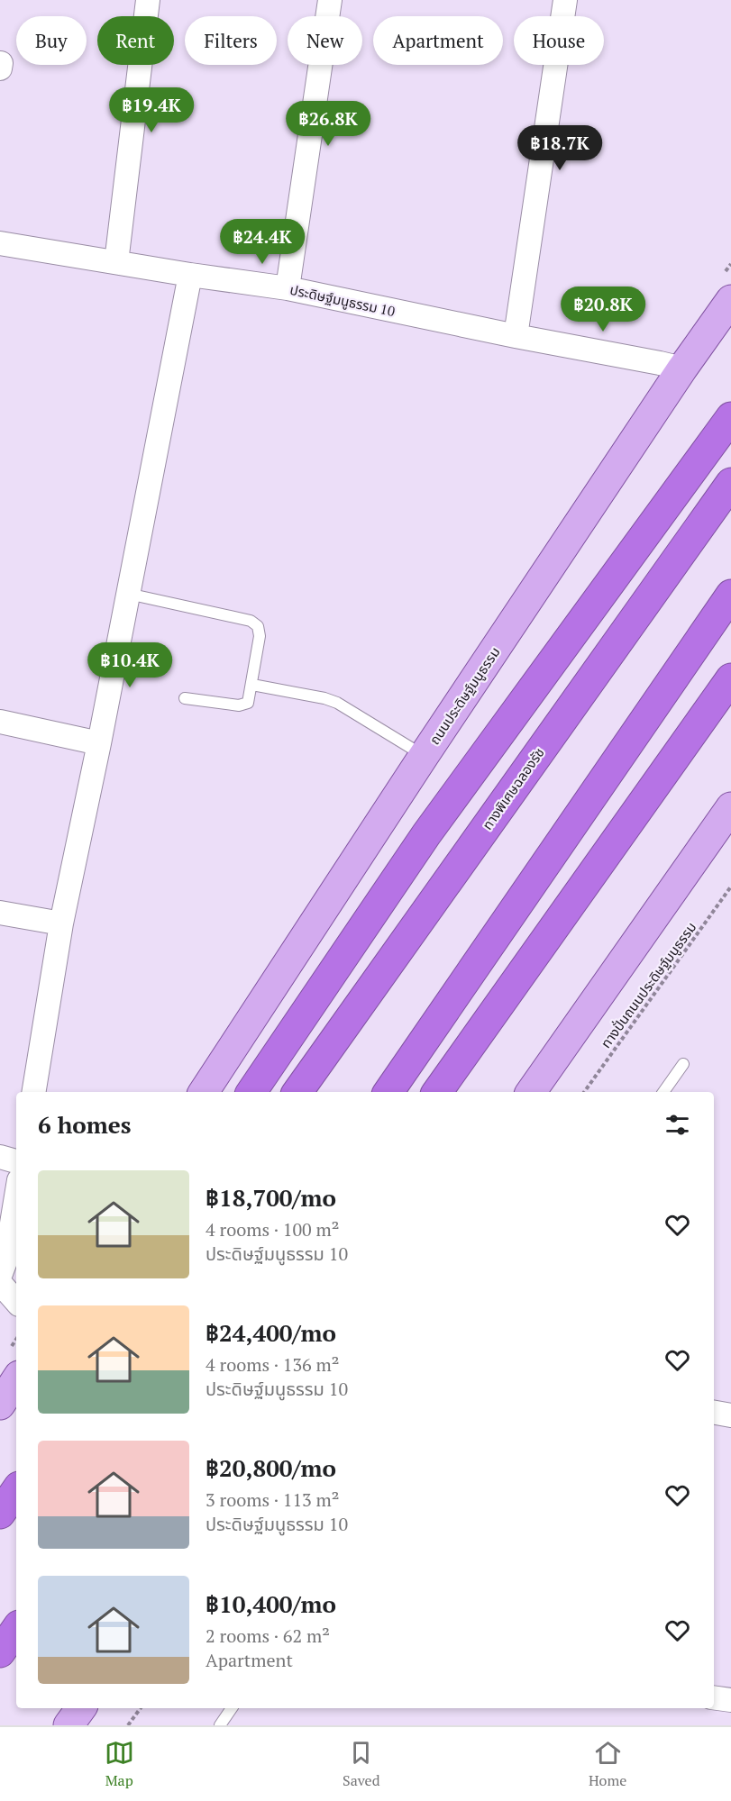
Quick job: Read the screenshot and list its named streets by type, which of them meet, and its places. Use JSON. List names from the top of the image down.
{
  "streets": {
    "highway": ["ทางพิเศษฉลองรัช"],
    "main road": ["ถนนประดิษฐ์มนูธรรม"],
    "street": ["ประดิษฐ์มนูธรรม 10"],
    "path": ["ทางปั่นถนนประดิษฐ์มนูธรรม"]
  },
  "crossings": [
    ["ประดิษฐ์มนูธรรม 10", "ถนนประดิษฐ์มนูธรรม"]
  ],
  "page": {
    "chip": [
      "Buy",
      "Rent",
      "Filters",
      "New",
      "Apartment",
      "House"
    ],
    "price": [
      "฿19.4K",
      "฿26.8K",
      "฿18.7K",
      "฿24.4K",
      "฿20.8K",
      "฿10.4K"
    ],
    "heading": "6 homes",
    "list": [
      {
        "name": "฿18,700/mo",
        "note": "4 rooms · 100 m² · ประดิษฐ์มนูธรรม 10"
      },
      {
        "name": "฿24,400/mo",
        "note": "4 rooms · 136 m² · ประดิษฐ์มนูธรรม 10"
      },
      {
        "name": "฿20,800/mo",
        "note": "3 rooms · 113 m² · ประดิษฐ์มนูธรรม 10"
      },
      {
        "name": "฿10,400/mo",
        "note": "2 rooms · 62 m² · Apartment"
      }
    ],
    "tabs": ["Map", "Saved", "Home"]
  }
}
